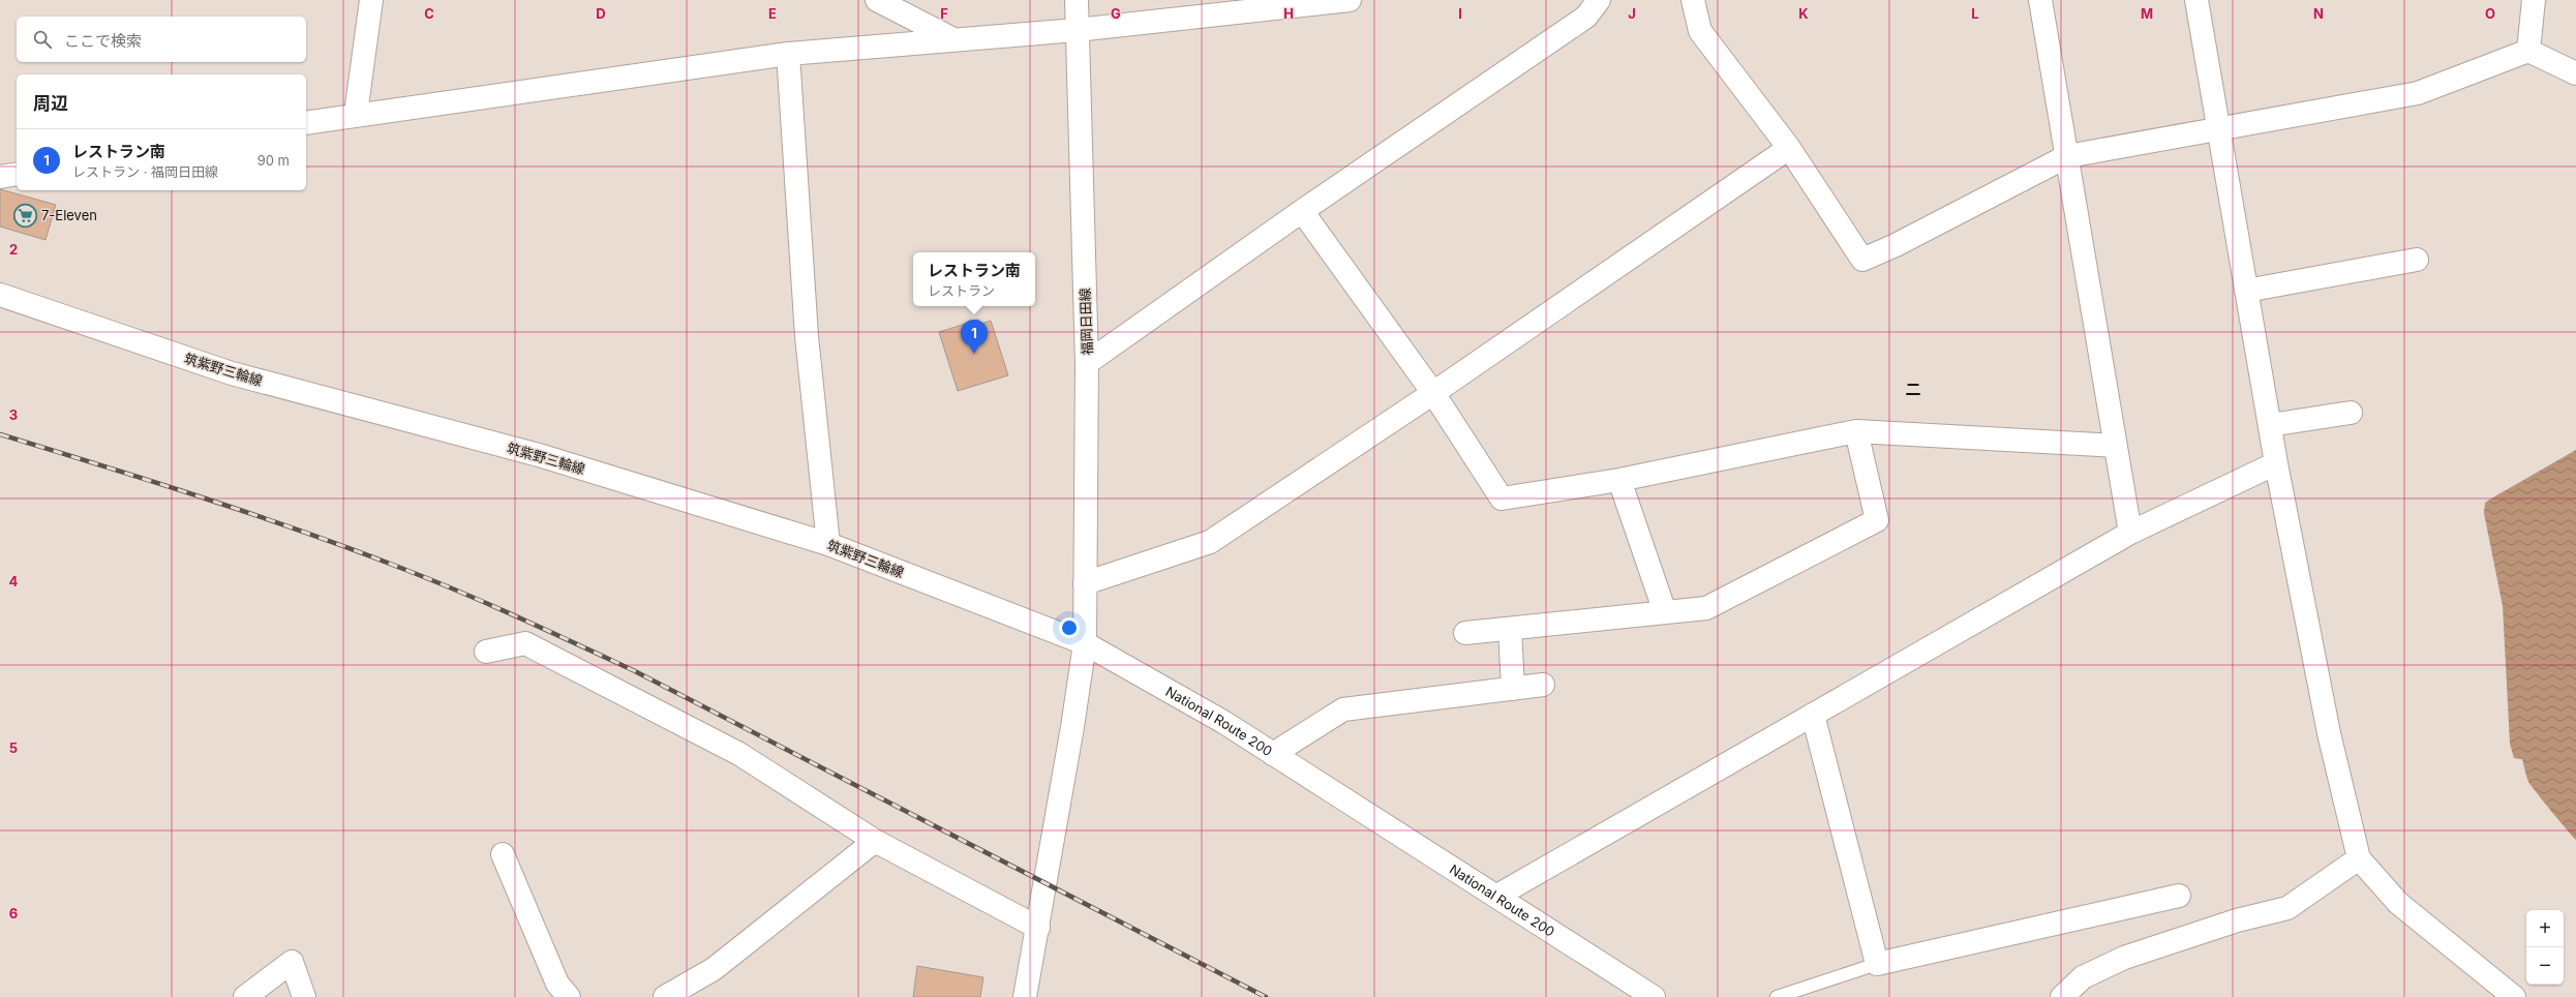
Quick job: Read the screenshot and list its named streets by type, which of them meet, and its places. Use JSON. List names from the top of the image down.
{
  "streets": {
    "main road": ["福岡日田線", "筑紫野三輪線", "National Route 200"]
  },
  "crossings": [
    ["福岡日田線", "筑紫野三輪線"],
    ["福岡日田線", "National Route 200"],
    ["筑紫野三輪線", "National Route 200"]
  ],
  "districts": ["二"],
  "places": {
    "supermarket": ["7-Eleven"]
  },
  "page": {
    "search": "ここで検索",
    "heading": "周辺",
    "list": [
      {
        "mark": "1",
        "name": "レストラン南",
        "note": "レストラン · 福岡日田線",
        "value": "90 m"
      }
    ],
    "popup": ["レストラン南", "レストラン"],
    "pins": "1",
    "map_buttons": ["+", "−"]
  },
  "grid": {
    "columns": [
      "C",
      "D",
      "E",
      "F",
      "G",
      "H",
      "I",
      "J",
      "K",
      "L",
      "M",
      "N",
      "O"
    ],
    "rows": [
      "2",
      "3",
      "4",
      "5",
      "6"
    ]
  }
}
